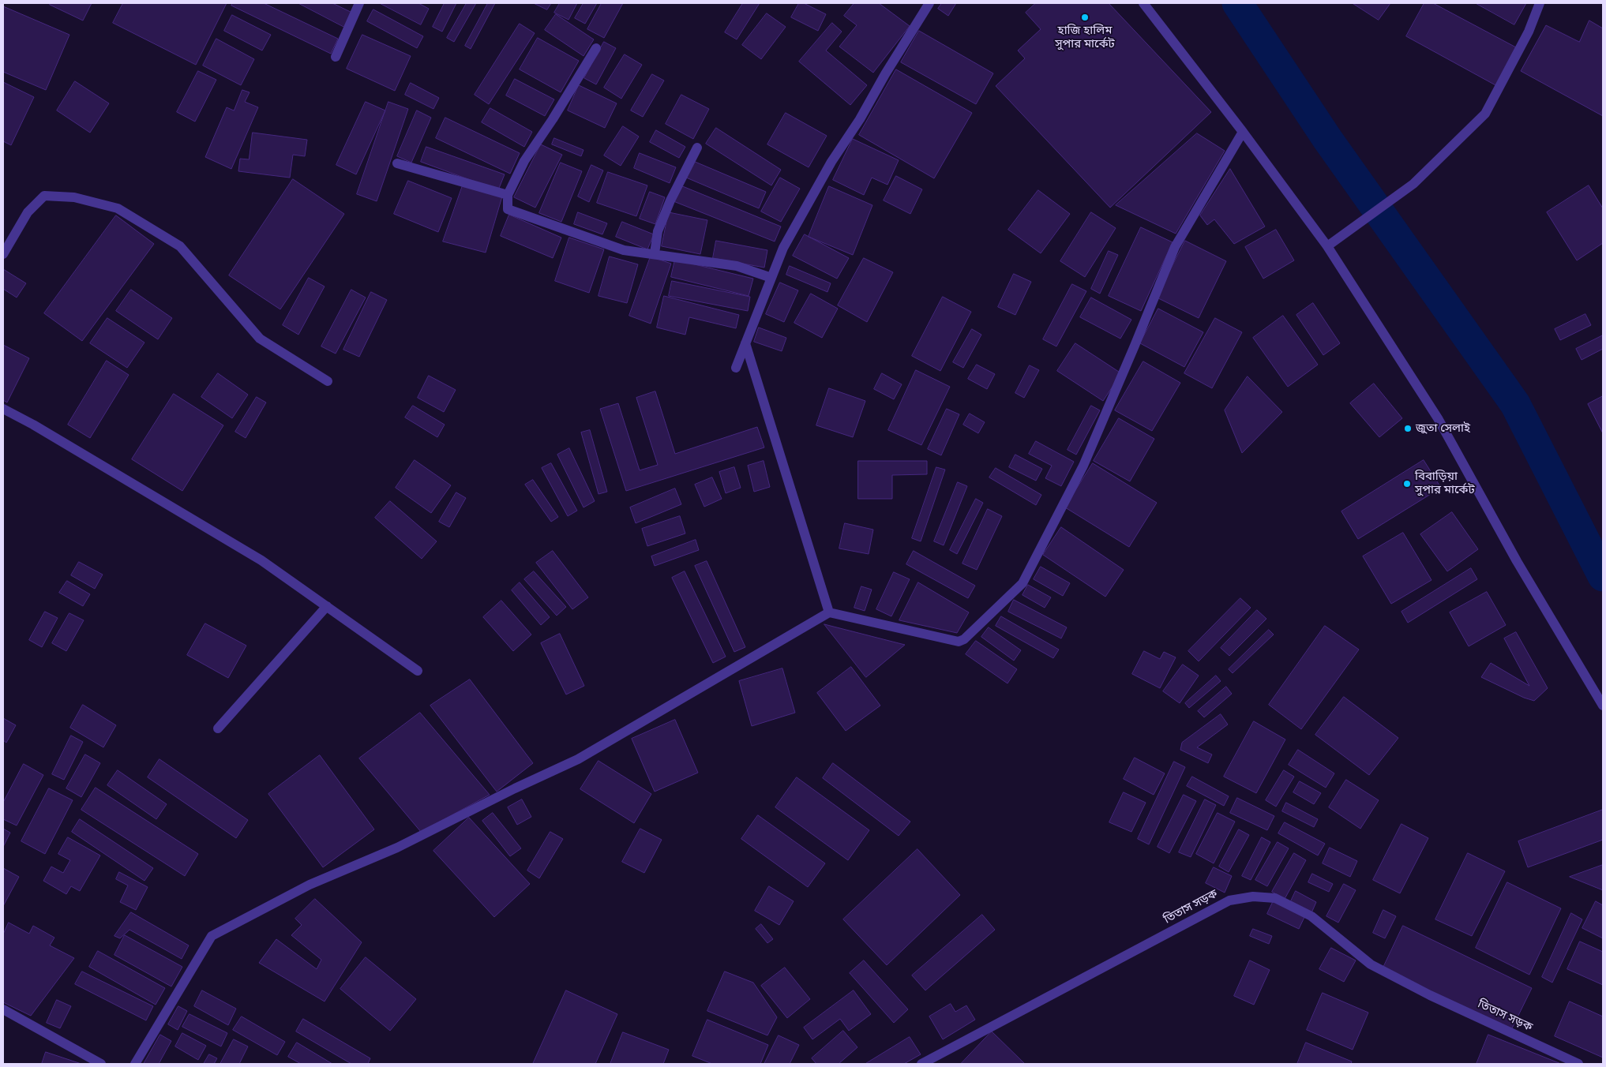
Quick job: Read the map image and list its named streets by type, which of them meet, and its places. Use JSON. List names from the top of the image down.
{
  "streets": {
    "street": ["তিতাস সড়ক"]
  },
  "places": ["হাজি হালিম সুপার মার্কেট", "জুতা সেলাই", "বিবাড়িয়া সুপার মার্কেট"]
}
